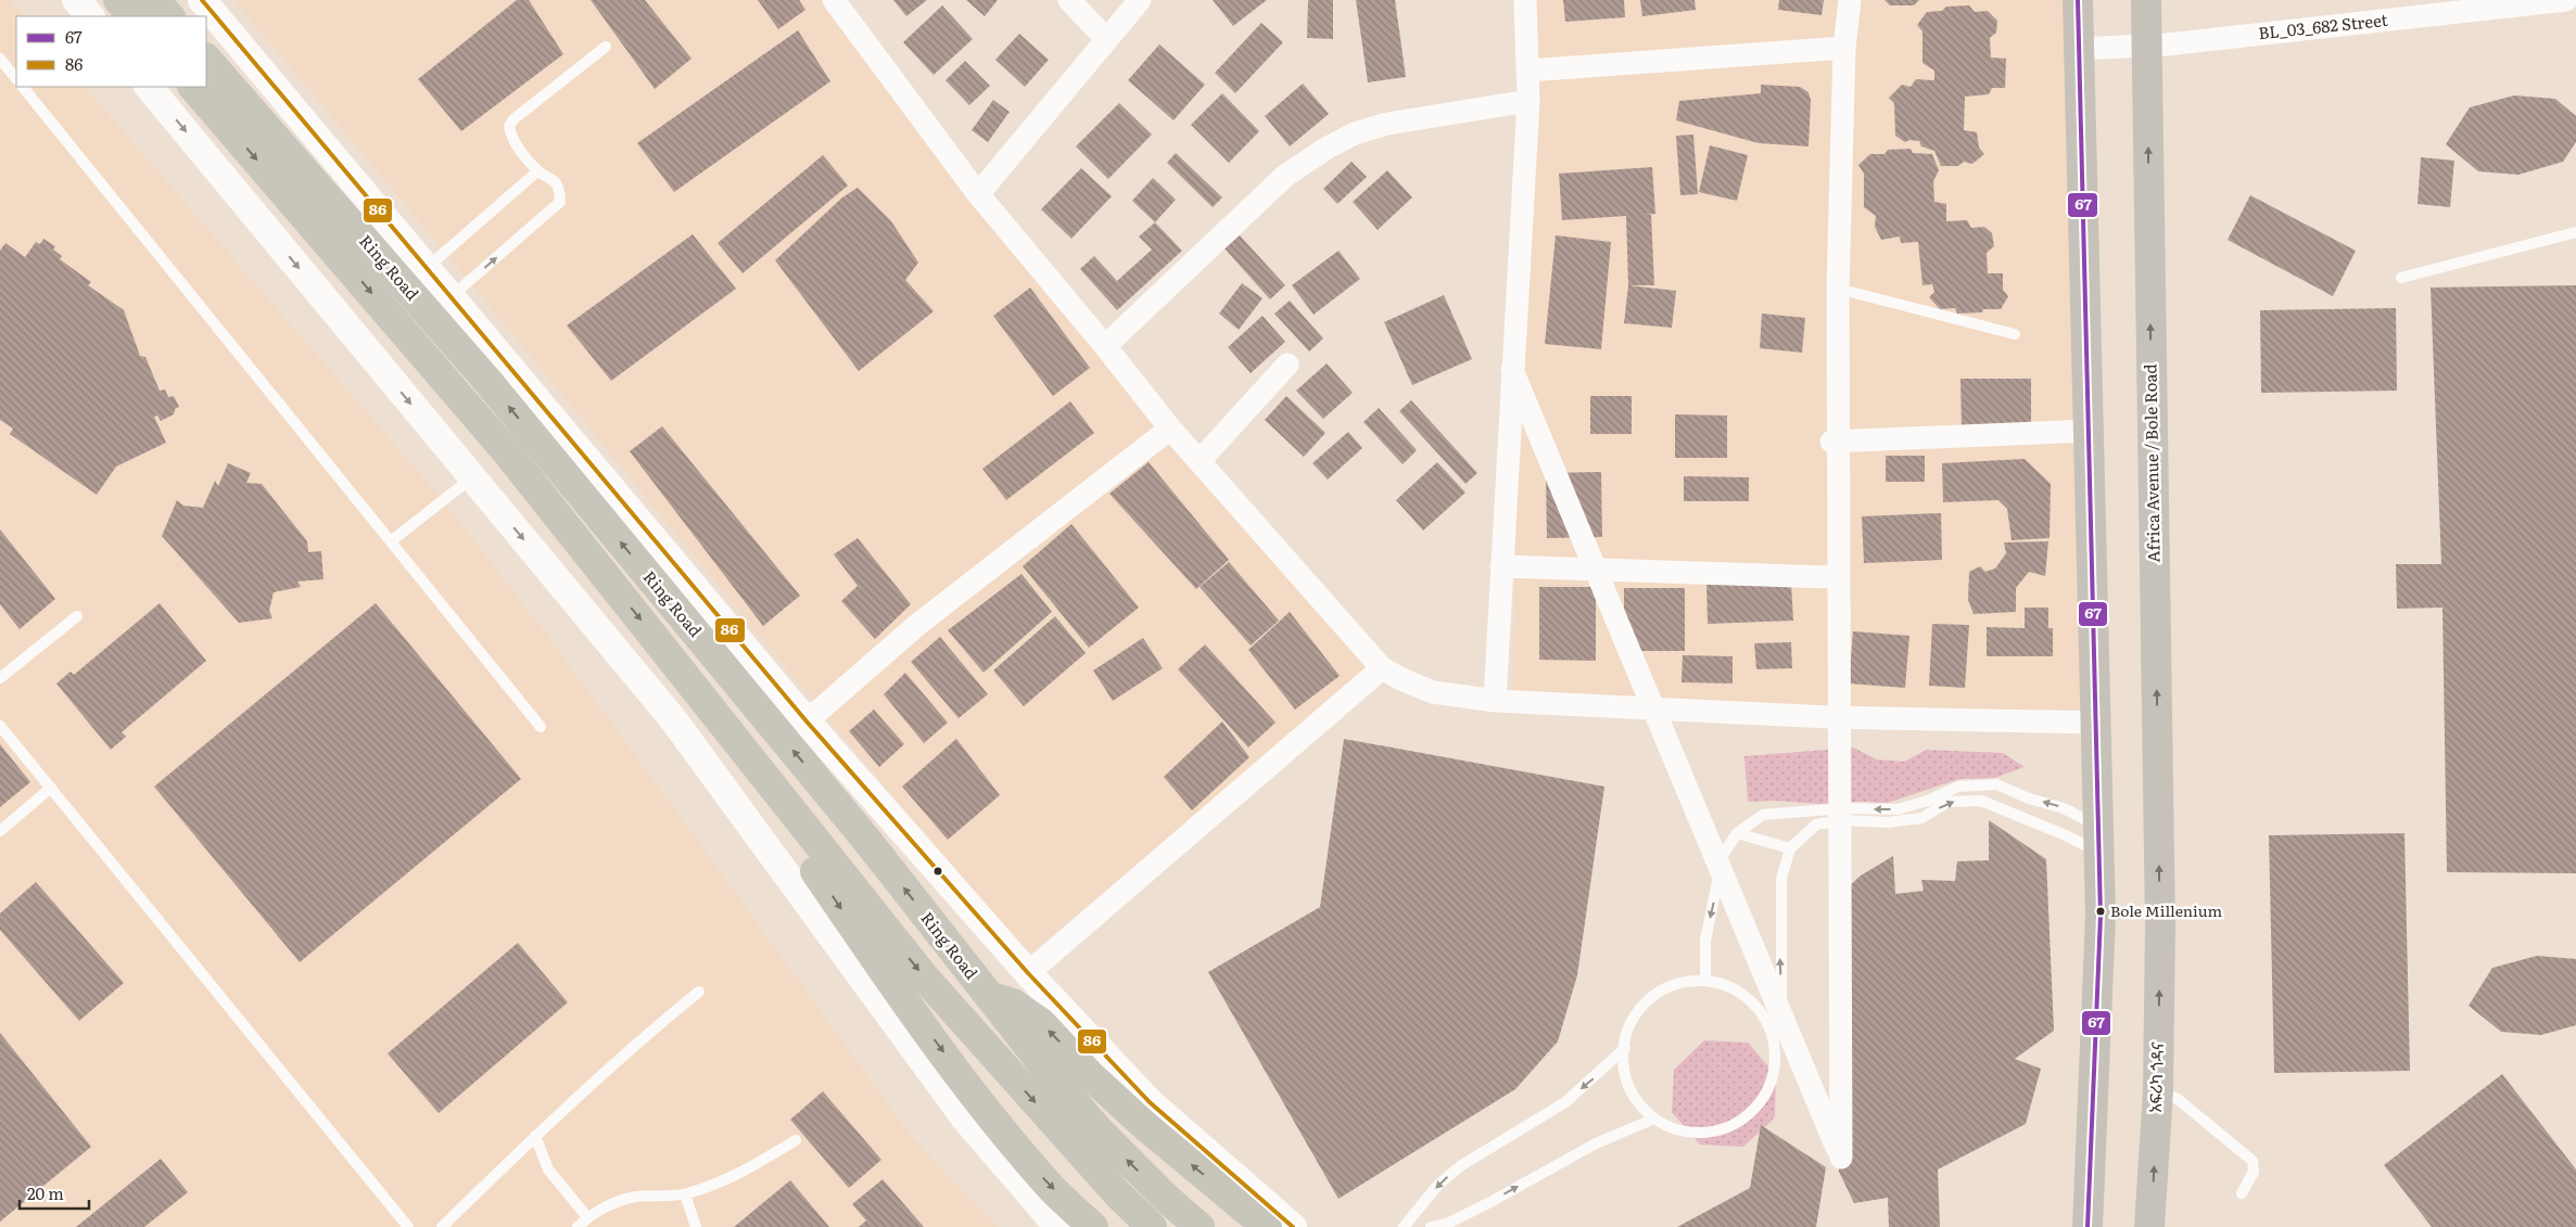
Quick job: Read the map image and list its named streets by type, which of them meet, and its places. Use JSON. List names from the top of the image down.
{
  "streets": {
    "highway": ["Ring Road"],
    "main road": ["Africa Avenue / Bole Road", "አፍሪካ ጎዳና"],
    "street": ["BL_03_682 Street"]
  },
  "crossings": [
    ["BL_03_682 Street", "Africa Avenue / Bole Road"],
    ["Africa Avenue / Bole Road", "አፍሪካ ጎዳና"]
  ],
  "places": ["Bole Millenium"],
  "lines": ["transit line 67", "transit line 86"],
  "legend": ["67", "86"],
  "scale_bar": "20 m"
}
